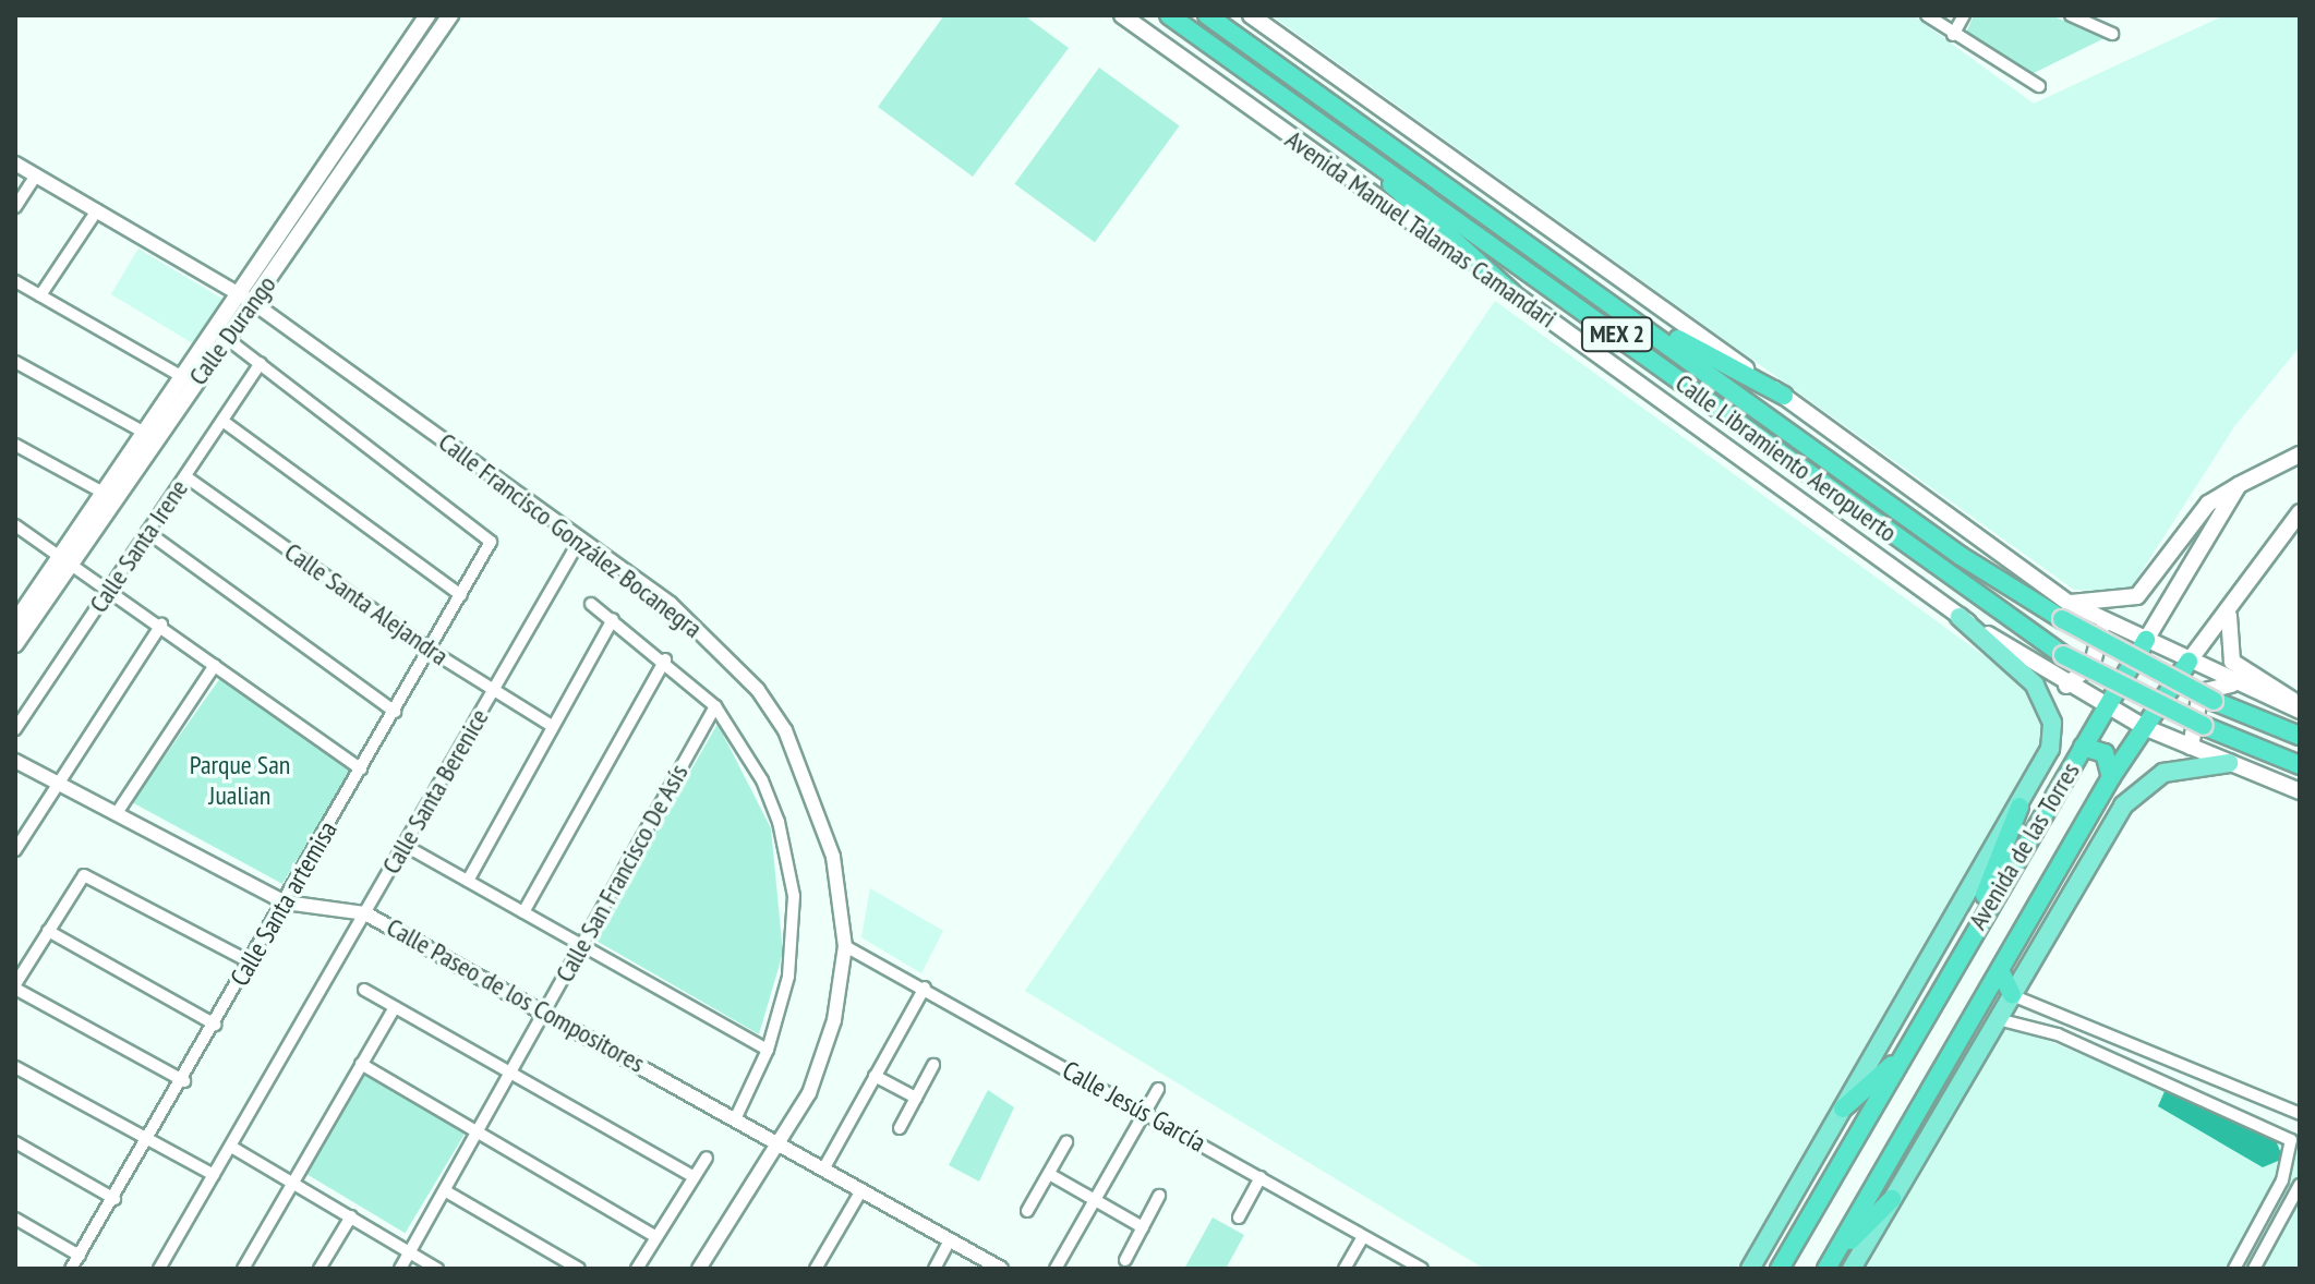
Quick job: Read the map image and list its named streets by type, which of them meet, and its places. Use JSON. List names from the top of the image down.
{
  "streets": {
    "highway": ["MEX 2", "Calle Libramiento Aeropuerto", "Avenida de las Torres"],
    "main road": ["Avenida Manuel Talamas Camandari", "Calle Durango"],
    "street": [
      "Calle Francisco González Bocanegra",
      "Calle Santa Irene",
      "Calle Santa Alejandra",
      "Calle Santa Berenice",
      "Calle San Francisco De Asís",
      "Calle Santa artemisa",
      "Calle Paseo de los Compositores",
      "Calle Jesús García"
    ]
  },
  "crossings": [
    ["Avenida Manuel Talamas Camandari", "Avenida de las Torres"],
    ["Calle Durango", "Calle Francisco González Bocanegra"],
    ["MEX 2", "Calle Libramiento Aeropuerto"],
    ["Calle Francisco González Bocanegra", "Calle Santa Berenice"],
    ["Calle Francisco González Bocanegra", "Calle Paseo de los Compositores"],
    ["Calle Francisco González Bocanegra", "Calle Jesús García"],
    ["Calle Santa Irene", "Calle Santa Alejandra"],
    ["Calle Santa Irene", "Calle Santa artemisa"],
    ["Calle Santa Alejandra", "Calle Santa Berenice"],
    ["Calle Santa Alejandra", "Calle Santa artemisa"],
    ["Calle Santa Berenice", "Calle Paseo de los Compositores"],
    ["Calle San Francisco De Asís", "Calle Paseo de los Compositores"],
    ["Calle Santa artemisa", "Calle Paseo de los Compositores"]
  ],
  "parks": ["Parque San Jualian"]
}
